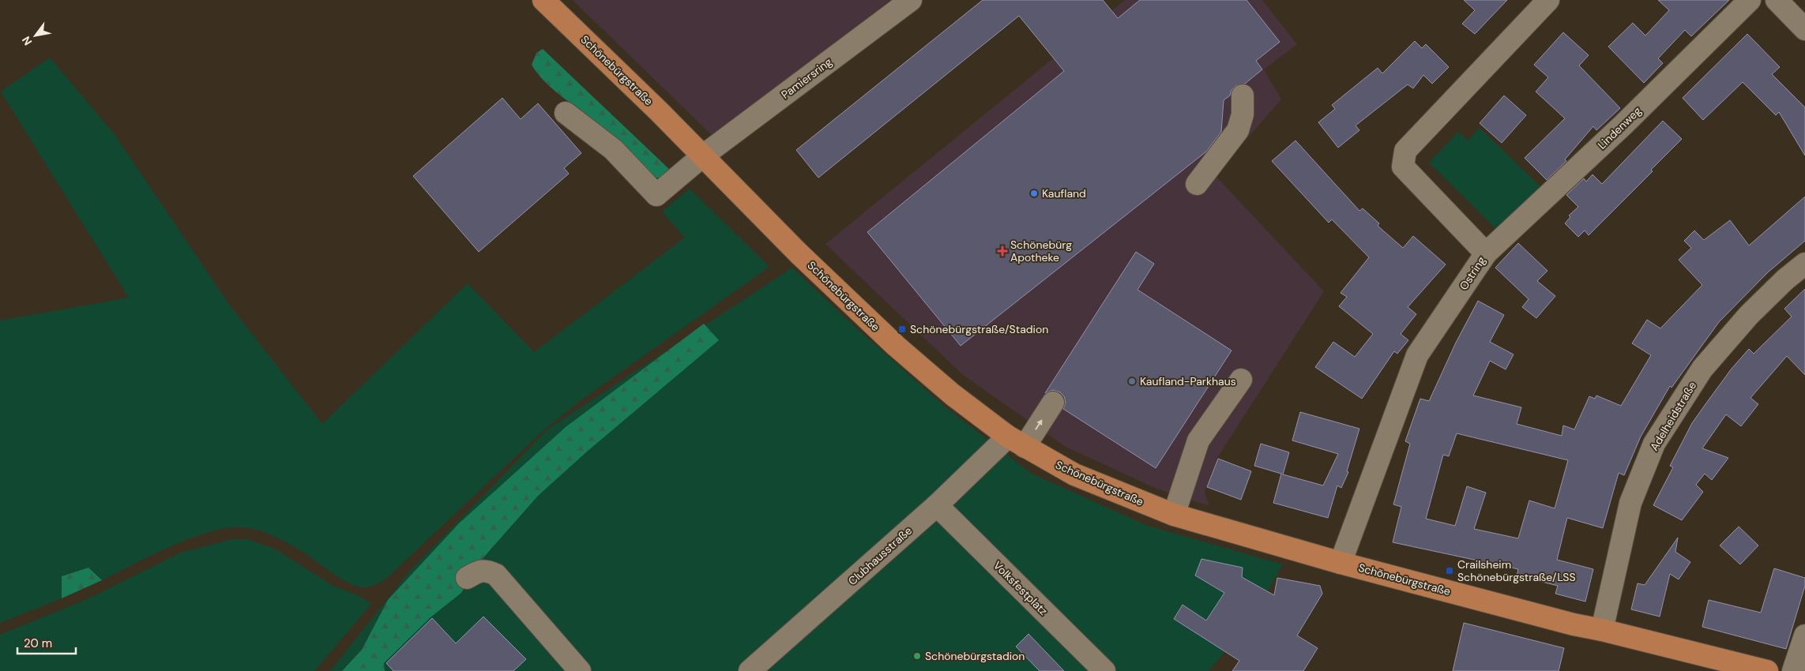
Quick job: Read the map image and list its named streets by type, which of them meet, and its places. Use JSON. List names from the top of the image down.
{
  "streets": {
    "main road": ["Schönebürgstraße"],
    "street": [
      "Pamiersring",
      "Lindenweg",
      "Ostring",
      "Adelheidstraße",
      "Clubhausstraße",
      "Volksfestplatz"
    ]
  },
  "crossings": [
    ["Schönebürgstraße", "Pamiersring"],
    ["Schönebürgstraße", "Ostring"],
    ["Schönebürgstraße", "Adelheidstraße"],
    ["Schönebürgstraße", "Clubhausstraße"],
    ["Lindenweg", "Ostring"],
    ["Clubhausstraße", "Volksfestplatz"]
  ],
  "places": {
    "other": ["Kaufland", "Kaufland-Parkhaus", "Schönebürgstadion"],
    "health": ["Schönebürg Apotheke"],
    "transit": ["Schönebürgstraße/Stadion", "Crailsheim Schönebürgstraße/LSS"]
  },
  "scale_bar": "20 m",
  "north": "bottom left"
}
